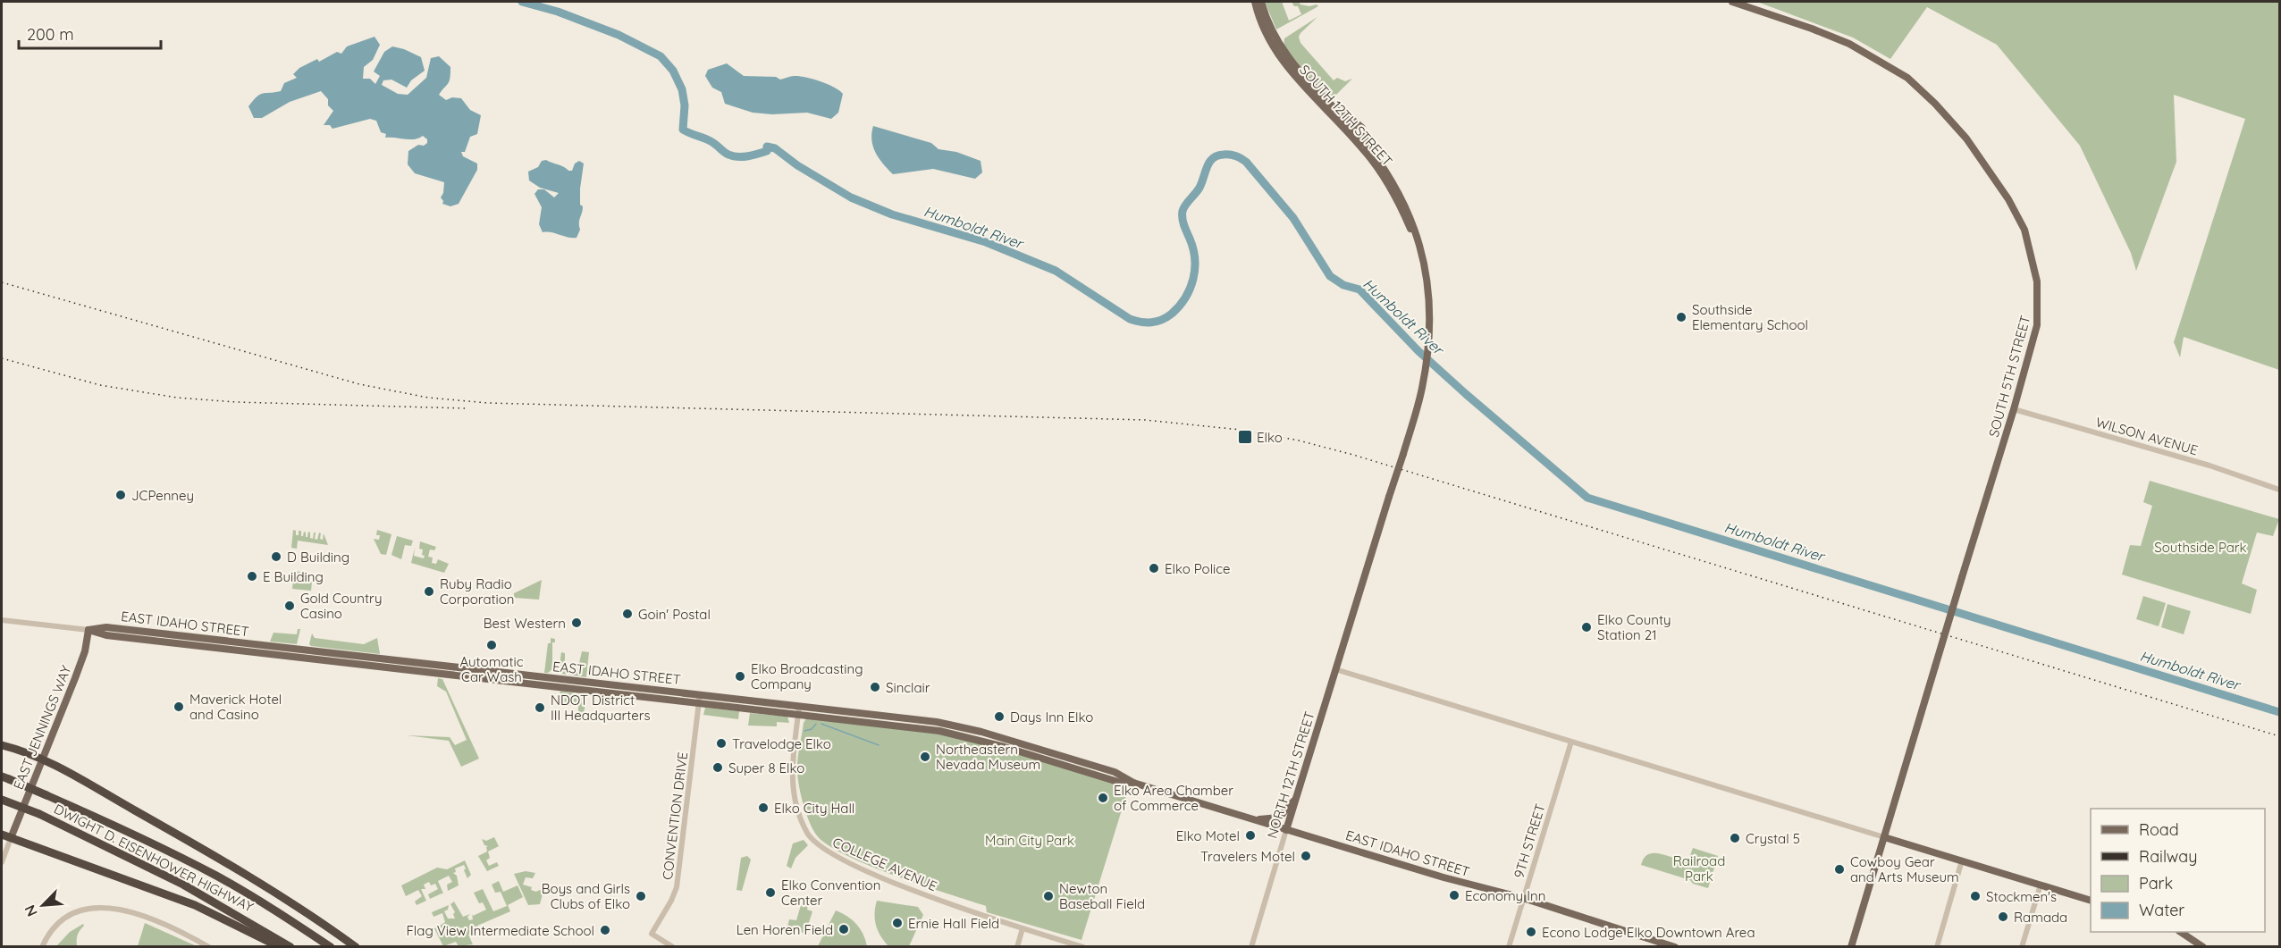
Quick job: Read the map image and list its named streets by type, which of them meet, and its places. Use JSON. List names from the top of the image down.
{
  "streets": {
    "highway": ["DWIGHT D. EISENHOWER HIGHWAY"],
    "main road": [
      "SOUTH 12TH STREET",
      "SOUTH 5TH STREET",
      "EAST IDAHO STREET",
      "EAST JENNINGS WAY",
      "NORTH 12TH STREET"
    ],
    "street": [
      "WILSON AVENUE",
      "CONVENTION DRIVE",
      "9TH STREET",
      "COLLEGE AVENUE"
    ]
  },
  "crossings": [
    ["SOUTH 12TH STREET", "NORTH 12TH STREET"],
    ["SOUTH 5TH STREET", "WILSON AVENUE"],
    ["EAST IDAHO STREET", "EAST JENNINGS WAY"],
    ["EAST IDAHO STREET", "NORTH 12TH STREET"],
    ["EAST IDAHO STREET", "CONVENTION DRIVE"],
    ["EAST IDAHO STREET", "9TH STREET"],
    ["EAST IDAHO STREET", "COLLEGE AVENUE"]
  ],
  "water": ["Humboldt River"],
  "parks": ["Southside Park", "Main City Park", "Railroad Park"],
  "places": {
    "other": [
      "Southside Elementary School",
      "JCPenney",
      "D Building",
      "Elko Police",
      "E Building",
      "Ruby Radio Corporation",
      "Gold Country Casino",
      "Goin' Postal",
      "Best Western",
      "Elko County Station 21",
      "Automatic Car Wash",
      "Elko Broadcasting Company",
      "Sinclair",
      "Maverick Hotel and Casino",
      "NDOT District III Headquarters",
      "Days Inn Elko",
      "Travelodge Elko",
      "Northeastern Nevada Museum",
      "Super 8 Elko",
      "Elko Area Chamber of Commerce",
      "Elko City Hall",
      "Elko Motel",
      "Crystal 5",
      "Travelers Motel",
      "Cowboy Gear and Arts Museum",
      "Elko Convention Center",
      "Economy Inn",
      "Boys and Girls Clubs of Elko",
      "Newton Baseball Field",
      "Stockmen's",
      "Ramada",
      "Ernie Hall Field",
      "Len Horen Field",
      "Flag View Intermediate School",
      "Econo Lodge Elko Downtown Area"
    ],
    "transit": ["Elko"]
  },
  "legend": [
    "Road",
    "Railway",
    "Park",
    "Water"
  ],
  "scale_bar": "200 m",
  "north": "bottom left"
}
